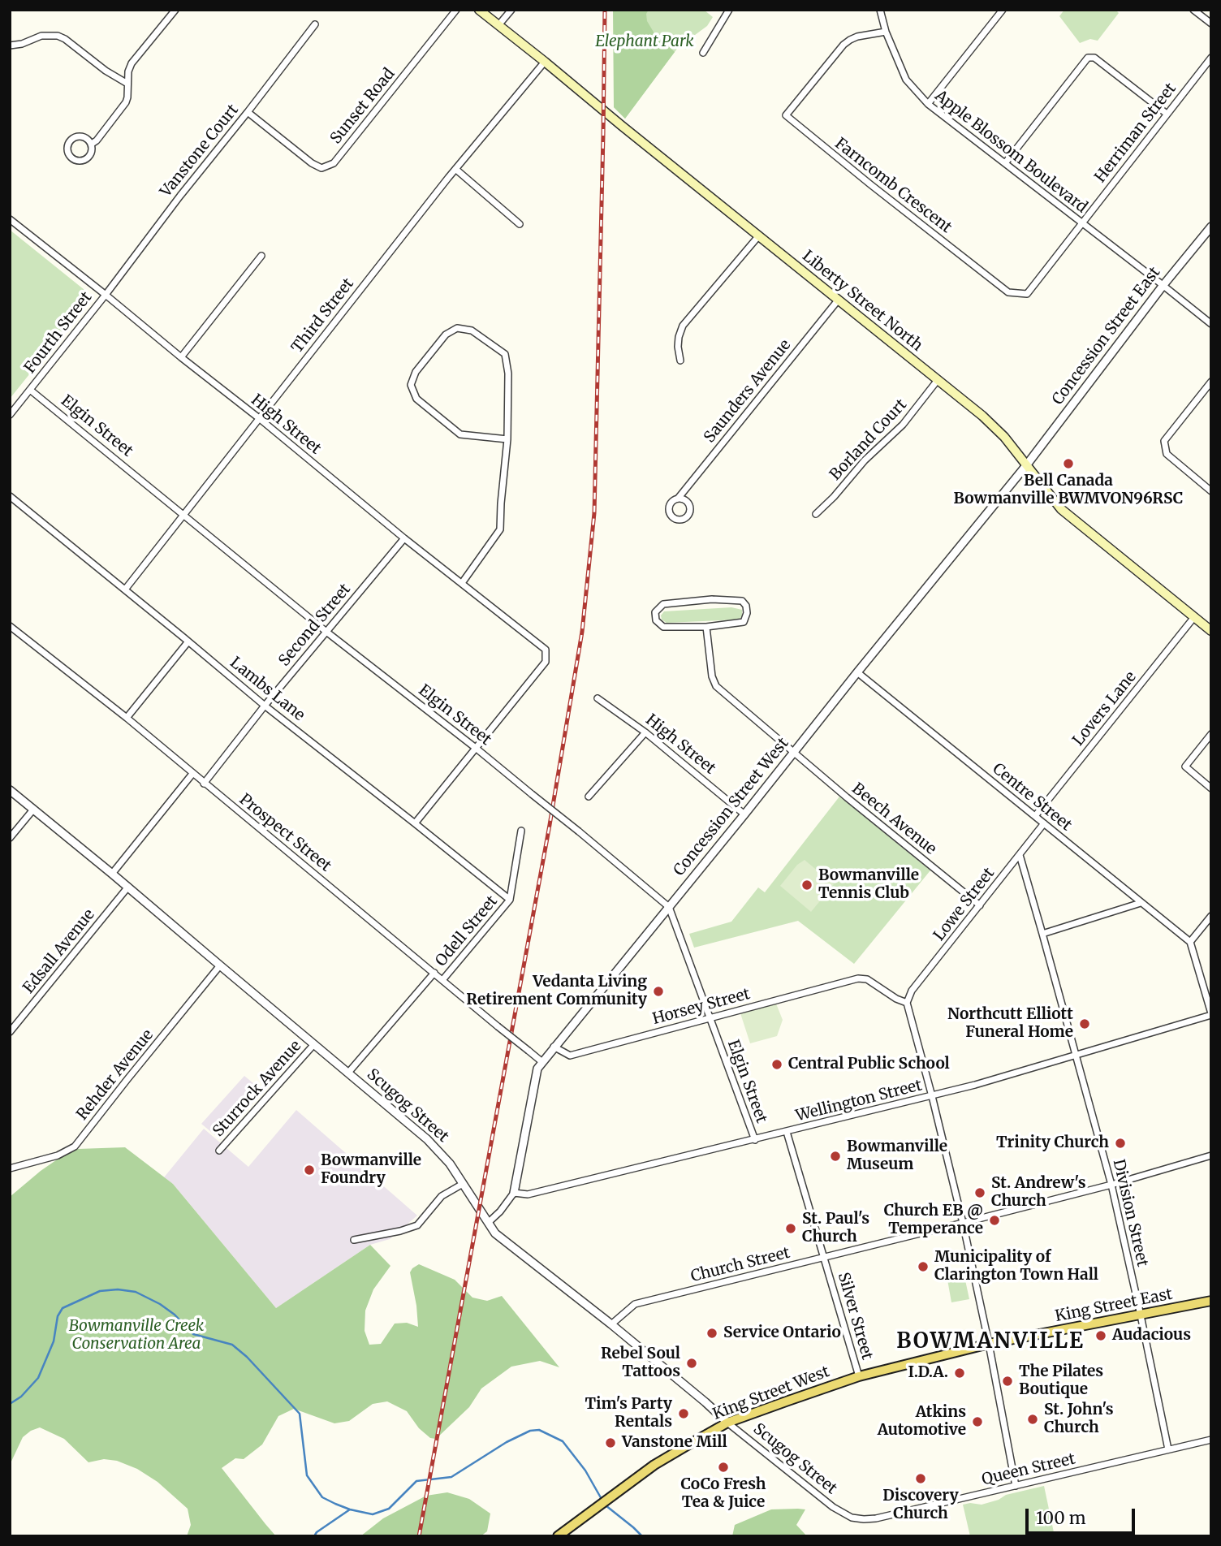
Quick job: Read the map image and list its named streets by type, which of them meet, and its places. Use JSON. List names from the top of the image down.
{
  "streets": {
    "main road": ["Liberty Street North", "King Street East", "King Street West"],
    "street": [
      "Sunset Road",
      "Herriman Street",
      "Vanstone Court",
      "Apple Blossom Boulevard",
      "Farncomb Crescent",
      "Third Street",
      "Fourth Street",
      "Concession Street East",
      "Saunders Avenue",
      "High Street",
      "Elgin Street",
      "Borland Court",
      "Second Street",
      "Lambs Lane",
      "Lovers Lane",
      "Centre Street",
      "Concession Street West",
      "Beech Avenue",
      "Prospect Street",
      "Lowe Street",
      "Odell Street",
      "Edsall Avenue",
      "Horsey Street",
      "Rehder Avenue",
      "Sturrock Avenue",
      "Wellington Street",
      "Scugog Street",
      "Division Street",
      "Church Street",
      "Silver Street",
      "Queen Street"
    ]
  },
  "crossings": [
    ["Sunset Road", "Vanstone Court"],
    ["Herriman Street", "Apple Blossom Boulevard"],
    ["Herriman Street", "Farncomb Crescent"],
    ["Vanstone Court", "Fourth Street"],
    ["Vanstone Court", "High Street"],
    ["Apple Blossom Boulevard", "Farncomb Crescent"],
    ["Apple Blossom Boulevard", "Concession Street East"],
    ["Liberty Street North", "Third Street"],
    ["Liberty Street North", "Concession Street East"],
    ["Liberty Street North", "Saunders Avenue"],
    ["Liberty Street North", "Borland Court"],
    ["Liberty Street North", "Lovers Lane"],
    ["Liberty Street North", "Concession Street West"],
    ["Third Street", "High Street"],
    ["Third Street", "Elgin Street"],
    ["Third Street", "Lambs Lane"],
    ["Fourth Street", "High Street"],
    ["Fourth Street", "Elgin Street"],
    ["Concession Street East", "Concession Street West"],
    ["High Street", "Elgin Street"],
    ["High Street", "Second Street"],
    ["High Street", "Concession Street West"],
    ["Elgin Street", "Second Street"],
    ["Elgin Street", "Concession Street West"],
    ["Elgin Street", "Horsey Street"],
    ["Elgin Street", "Wellington Street"],
    ["Second Street", "Lambs Lane"],
    ["Second Street", "Prospect Street"],
    ["Lambs Lane", "Odell Street"],
    ["Lovers Lane", "Centre Street"],
    ["Centre Street", "Concession Street West"],
    ["Centre Street", "Lowe Street"],
    ["Concession Street West", "Beech Avenue"],
    ["Concession Street West", "Prospect Street"],
    ["Concession Street West", "Horsey Street"],
    ["Concession Street West", "Wellington Street"],
    ["Beech Avenue", "Lowe Street"],
    ["Prospect Street", "Odell Street"],
    ["Lowe Street", "Horsey Street"],
    ["Lowe Street", "Division Street"],
    ["Odell Street", "Scugog Street"],
    ["Edsall Avenue", "Scugog Street"],
    ["Rehder Avenue", "Scugog Street"],
    ["Sturrock Avenue", "Scugog Street"],
    ["Wellington Street", "Division Street"],
    ["Wellington Street", "Silver Street"],
    ["Scugog Street", "Church Street"],
    ["Scugog Street", "King Street West"],
    ["Scugog Street", "Queen Street"],
    ["Division Street", "Church Street"],
    ["Division Street", "King Street East"],
    ["Division Street", "Queen Street"],
    ["Church Street", "Silver Street"],
    ["King Street East", "King Street West"],
    ["Silver Street", "King Street West"]
  ],
  "districts": ["BOWMANVILLE"],
  "parks": ["Elephant Park", "Bowmanville Creek Conservation Area"],
  "places": [
    "Bell Canada Bowmanville BWMVON96RSC",
    "Bowmanville Tennis Club",
    "Vedanta Living Retirement Community",
    "Northcutt Elliott Funeral Home",
    "Central Public School",
    "Trinity Church",
    "Bowmanville Museum",
    "Bowmanville Foundry",
    "St. Andrew's Church",
    "Church EB @ Temperance",
    "St. Paul's Church",
    "Municipality of Clarington Town Hall",
    "Service Ontario",
    "Audacious",
    "Rebel Soul Tattoos",
    "I.D.A.",
    "The Pilates Boutique",
    "Tim's Party Rentals",
    "St. John's Church",
    "Atkins Automotive",
    "Vanstone Mill",
    "CoCo Fresh Tea & Juice",
    "Discovery Church"
  ],
  "scale_bar": "100 m"
}
